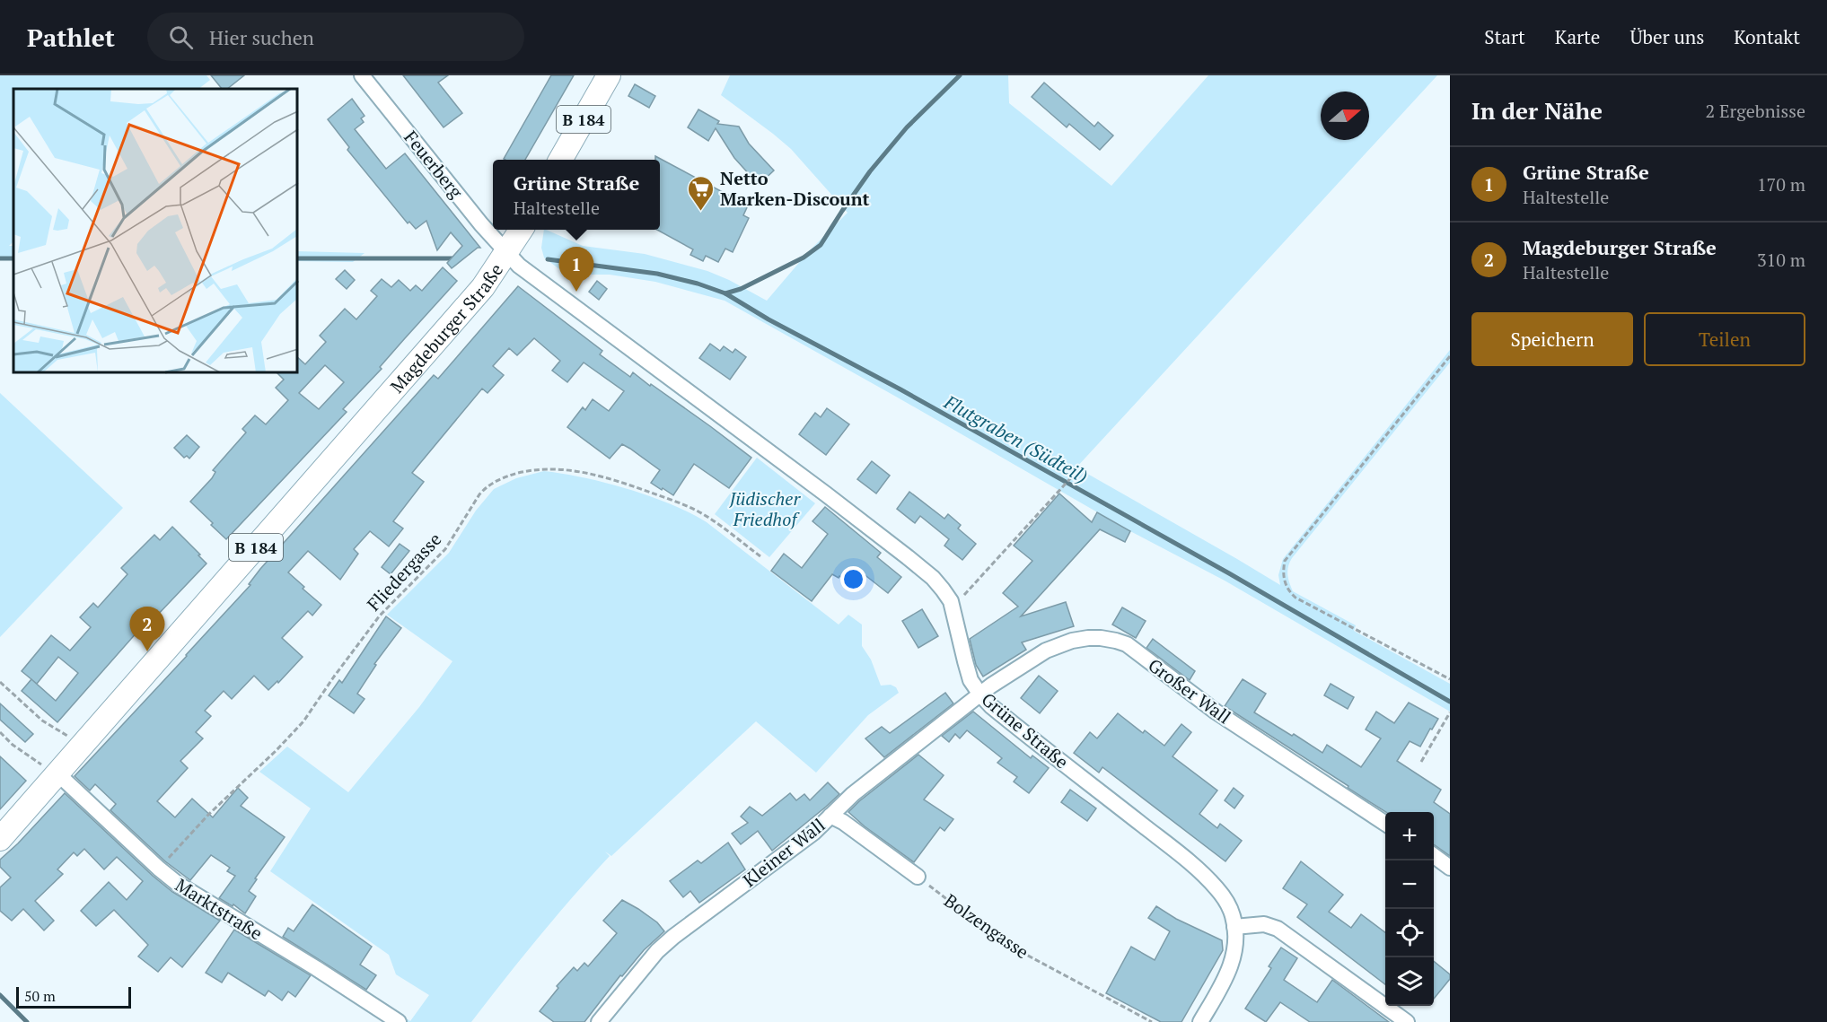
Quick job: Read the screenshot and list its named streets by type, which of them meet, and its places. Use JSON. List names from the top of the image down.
{
  "streets": {
    "main road": ["B 184", "Magdeburger Straße"],
    "street": [
      "Feuerberg",
      "Großer Wall",
      "Grüne Straße",
      "Kleiner Wall",
      "Marktstraße"
    ],
    "path": ["Fliedergasse", "Bolzengasse"]
  },
  "crossings": [
    ["Feuerberg", "Magdeburger Straße"],
    ["Feuerberg", "Grüne Straße"],
    ["Magdeburger Straße", "Grüne Straße"],
    ["Magdeburger Straße", "Marktstraße"],
    ["Fliedergasse", "Marktstraße"],
    ["Großer Wall", "Grüne Straße"],
    ["Großer Wall", "Kleiner Wall"],
    ["Grüne Straße", "Kleiner Wall"]
  ],
  "water": ["Flutgraben (Südteil)"],
  "parks": ["Jüdischer Friedhof"],
  "places": {
    "supermarket": ["Netto Marken-Discount"]
  },
  "scale_bar": "50 m",
  "north": "right",
  "page": {
    "header": "Pathlet",
    "search": "Hier suchen",
    "nav": [
      "Start",
      "Karte",
      "Über uns",
      "Kontakt"
    ],
    "heading": ["In der Nähe", "2 Ergebnisse"],
    "list": [
      {
        "mark": "1",
        "name": "Grüne Straße",
        "note": "Haltestelle",
        "value": "170 m"
      },
      {
        "mark": "2",
        "name": "Magdeburger Straße",
        "note": "Haltestelle",
        "value": "310 m"
      }
    ],
    "popup": ["Grüne Straße", "Haltestelle"],
    "pins": ["1", "2"],
    "buttons": ["Speichern", "Teilen"],
    "map_buttons": ["+", "−"],
    "scale": "50 m"
  }
}
